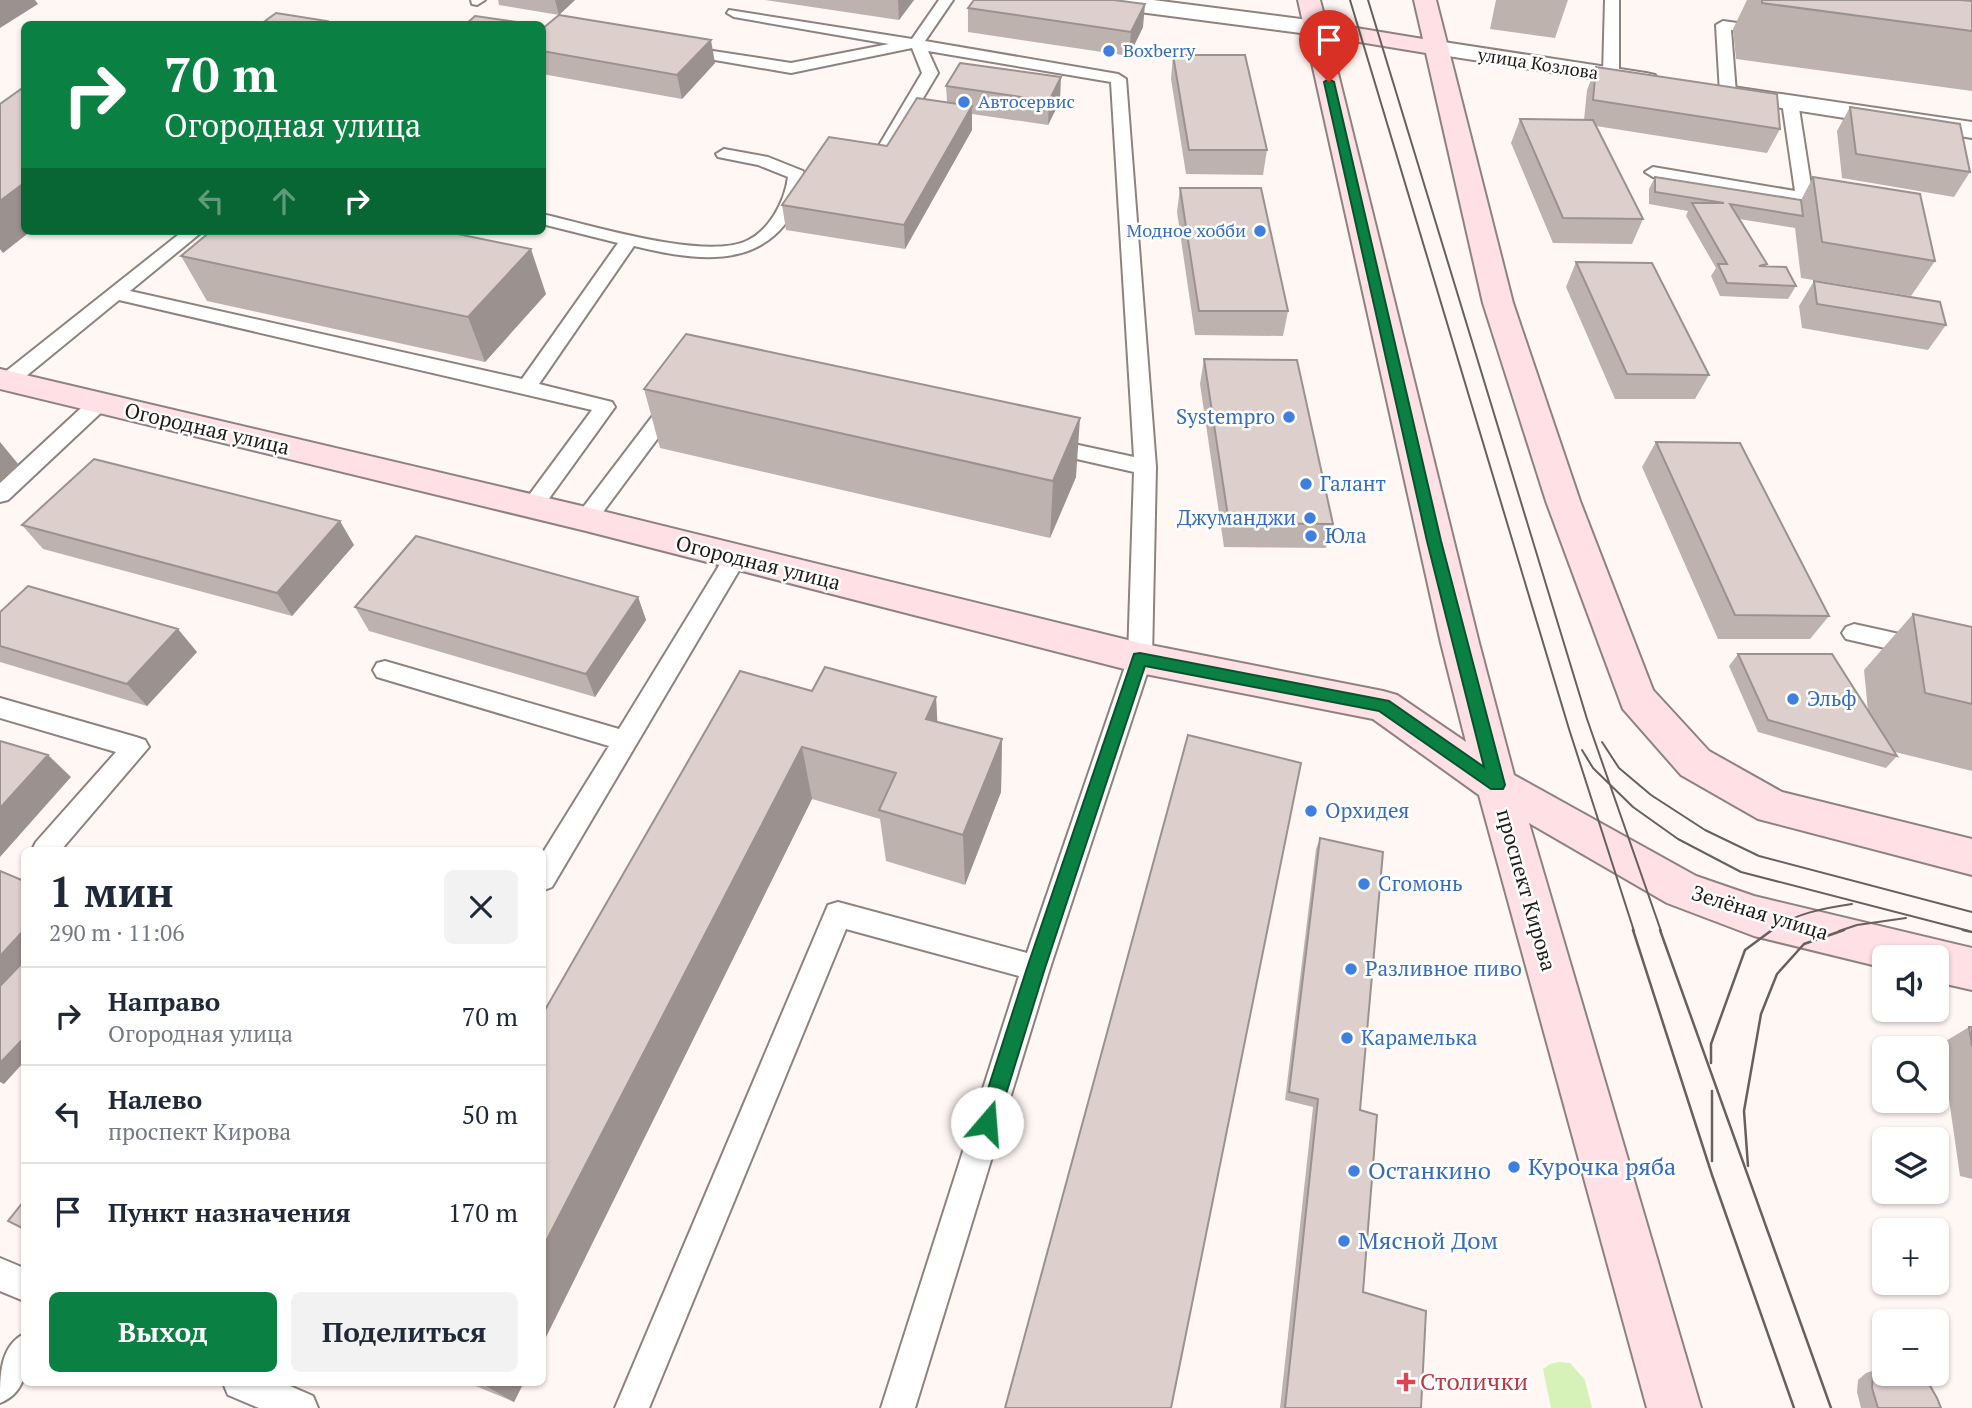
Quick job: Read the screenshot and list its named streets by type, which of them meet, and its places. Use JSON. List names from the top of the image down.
{
  "streets": {
    "street": [
      "улица Козлова",
      "Огородная улица",
      "проспект Кирова",
      "Зелёная улица"
    ]
  },
  "crossings": [
    ["Огородная улица", "проспект Кирова"],
    ["Огородная улица", "Зелёная улица"],
    ["проспект Кирова", "Зелёная улица"]
  ],
  "places": {
    "other": [
      "Boxberry",
      "Автосервис",
      "Модное хобби",
      "Systempro",
      "Галант",
      "Джуманджи",
      "Юла",
      "Эльф",
      "Орхидея",
      "Сгомонь",
      "Разливное пиво",
      "Карамелька",
      "Курочка ряба",
      "Останкино",
      "Мясной Дом"
    ],
    "health": ["Столички"]
  },
  "page": {
    "turn": ["70 m", "Огородная улица"],
    "heading": ["1 мин", "290 m · 11:06"],
    "map_buttons": ["+", "−"],
    "list": [
      {
        "name": "Направо",
        "note": "Огородная улица",
        "value": "70 m"
      },
      {
        "name": "Налево",
        "note": "проспект Кирова",
        "value": "50 m"
      },
      {
        "name": "Пункт назначения",
        "value": "170 m"
      }
    ],
    "buttons": ["Выход", "Поделиться"]
  }
}
